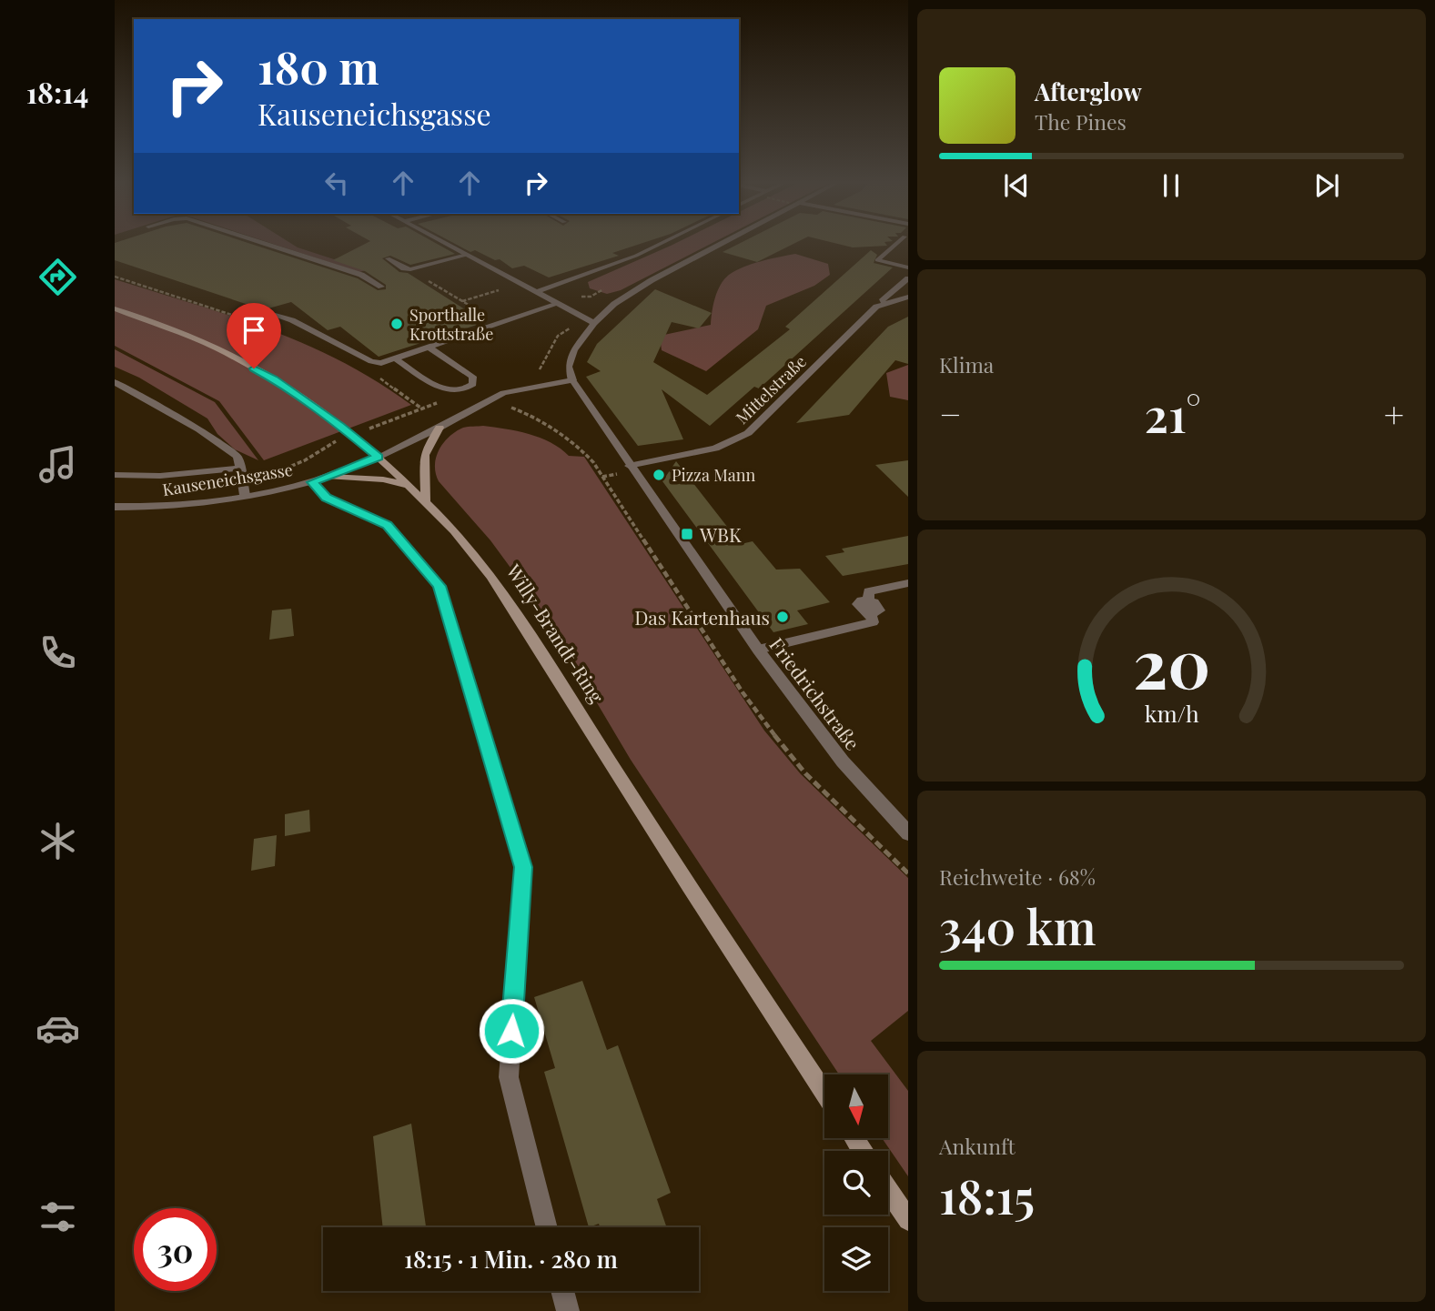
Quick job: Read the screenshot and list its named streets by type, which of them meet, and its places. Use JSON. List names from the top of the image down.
{
  "streets": {
    "main road": ["Willy-Brandt-Ring"],
    "street": ["Mittelstraße", "Kauseneichsgasse", "Friedrichstraße"]
  },
  "crossings": [
    ["Mittelstraße", "Friedrichstraße"],
    ["Kauseneichsgasse", "Willy-Brandt-Ring"]
  ],
  "places": {
    "other": ["Sporthalle Krottstraße", "Pizza Mann", "Das Kartenhaus"],
    "transit": ["WBK"]
  },
  "north": "bottom",
  "page": {
    "tabs": "18:14",
    "turn": ["180 m", "Kauseneichsgasse"],
    "song": ["Afterglow", "The Pines"],
    "tile": [
      "Klima",
      ["Reichweite · 68%", "340 km"],
      ["Ankunft", "18:15"]
    ],
    "heat": ["−", "21°", "+"],
    "limit": "30",
    "trip": "18:15 · 1 Min. · 280 m",
    "gauge": ["20", "km/h"]
  }
}
